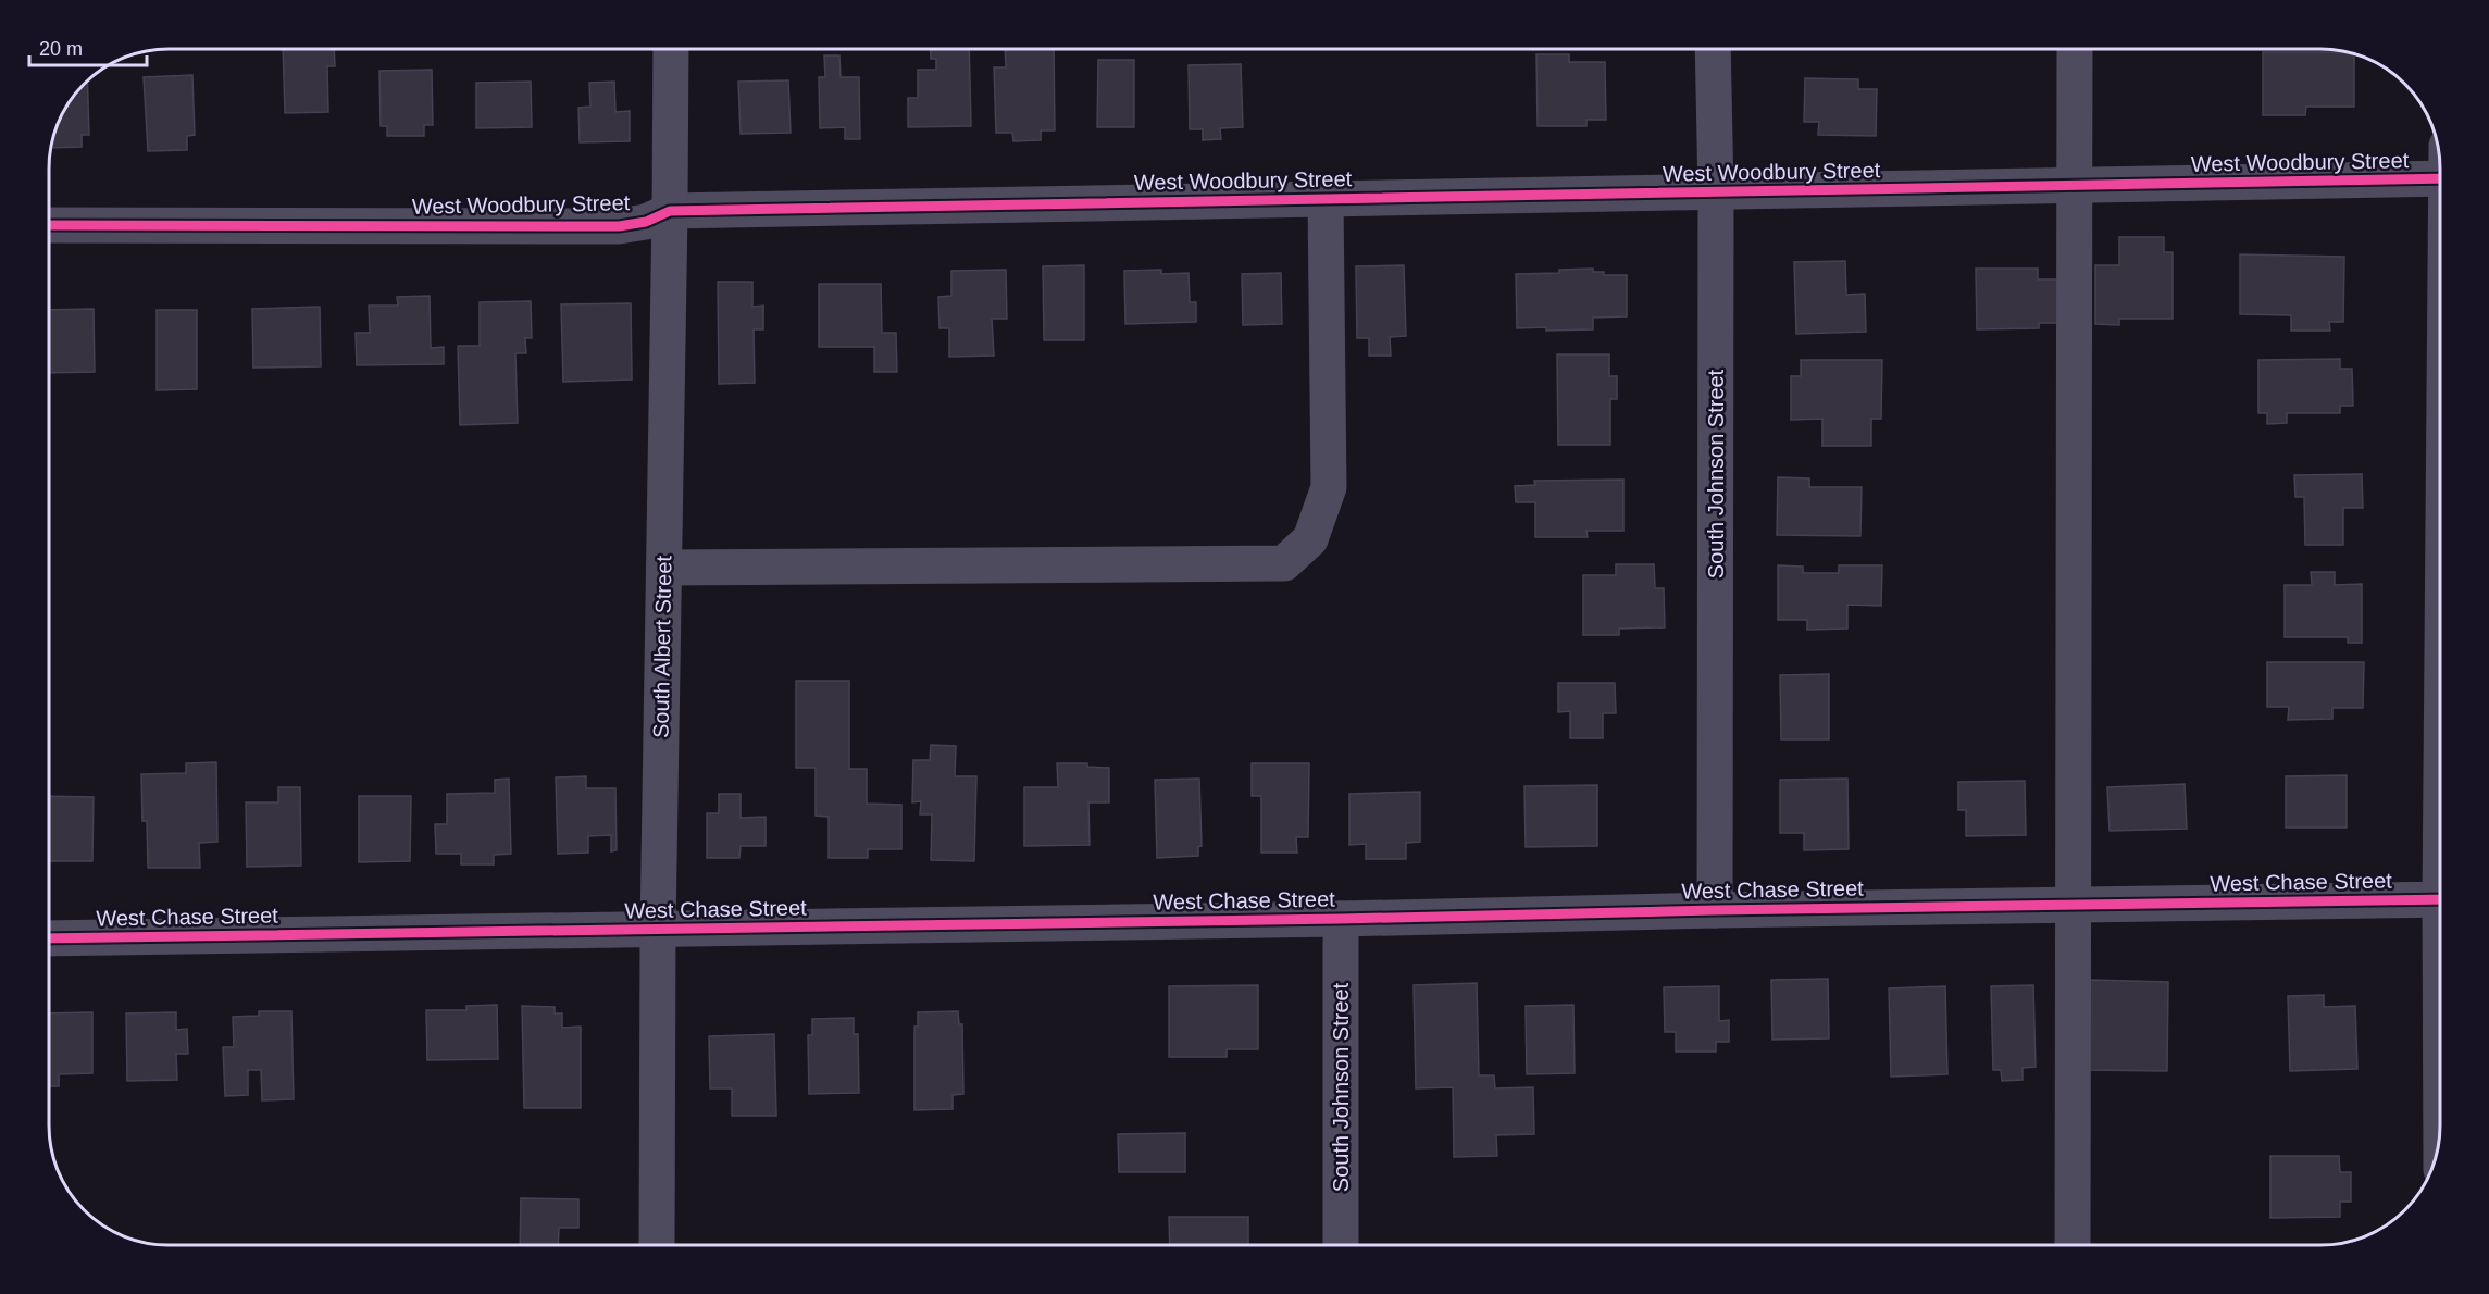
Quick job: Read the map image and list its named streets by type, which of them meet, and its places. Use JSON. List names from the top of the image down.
{
  "streets": {
    "street": [
      "West Woodbury Street",
      "South Johnson Street",
      "South Albert Street",
      "West Chase Street"
    ]
  },
  "crossings": [
    ["West Woodbury Street", "South Johnson Street"],
    ["West Woodbury Street", "South Albert Street"],
    ["South Johnson Street", "West Chase Street"],
    ["South Albert Street", "West Chase Street"]
  ],
  "scale_bar": "20 m"
}
